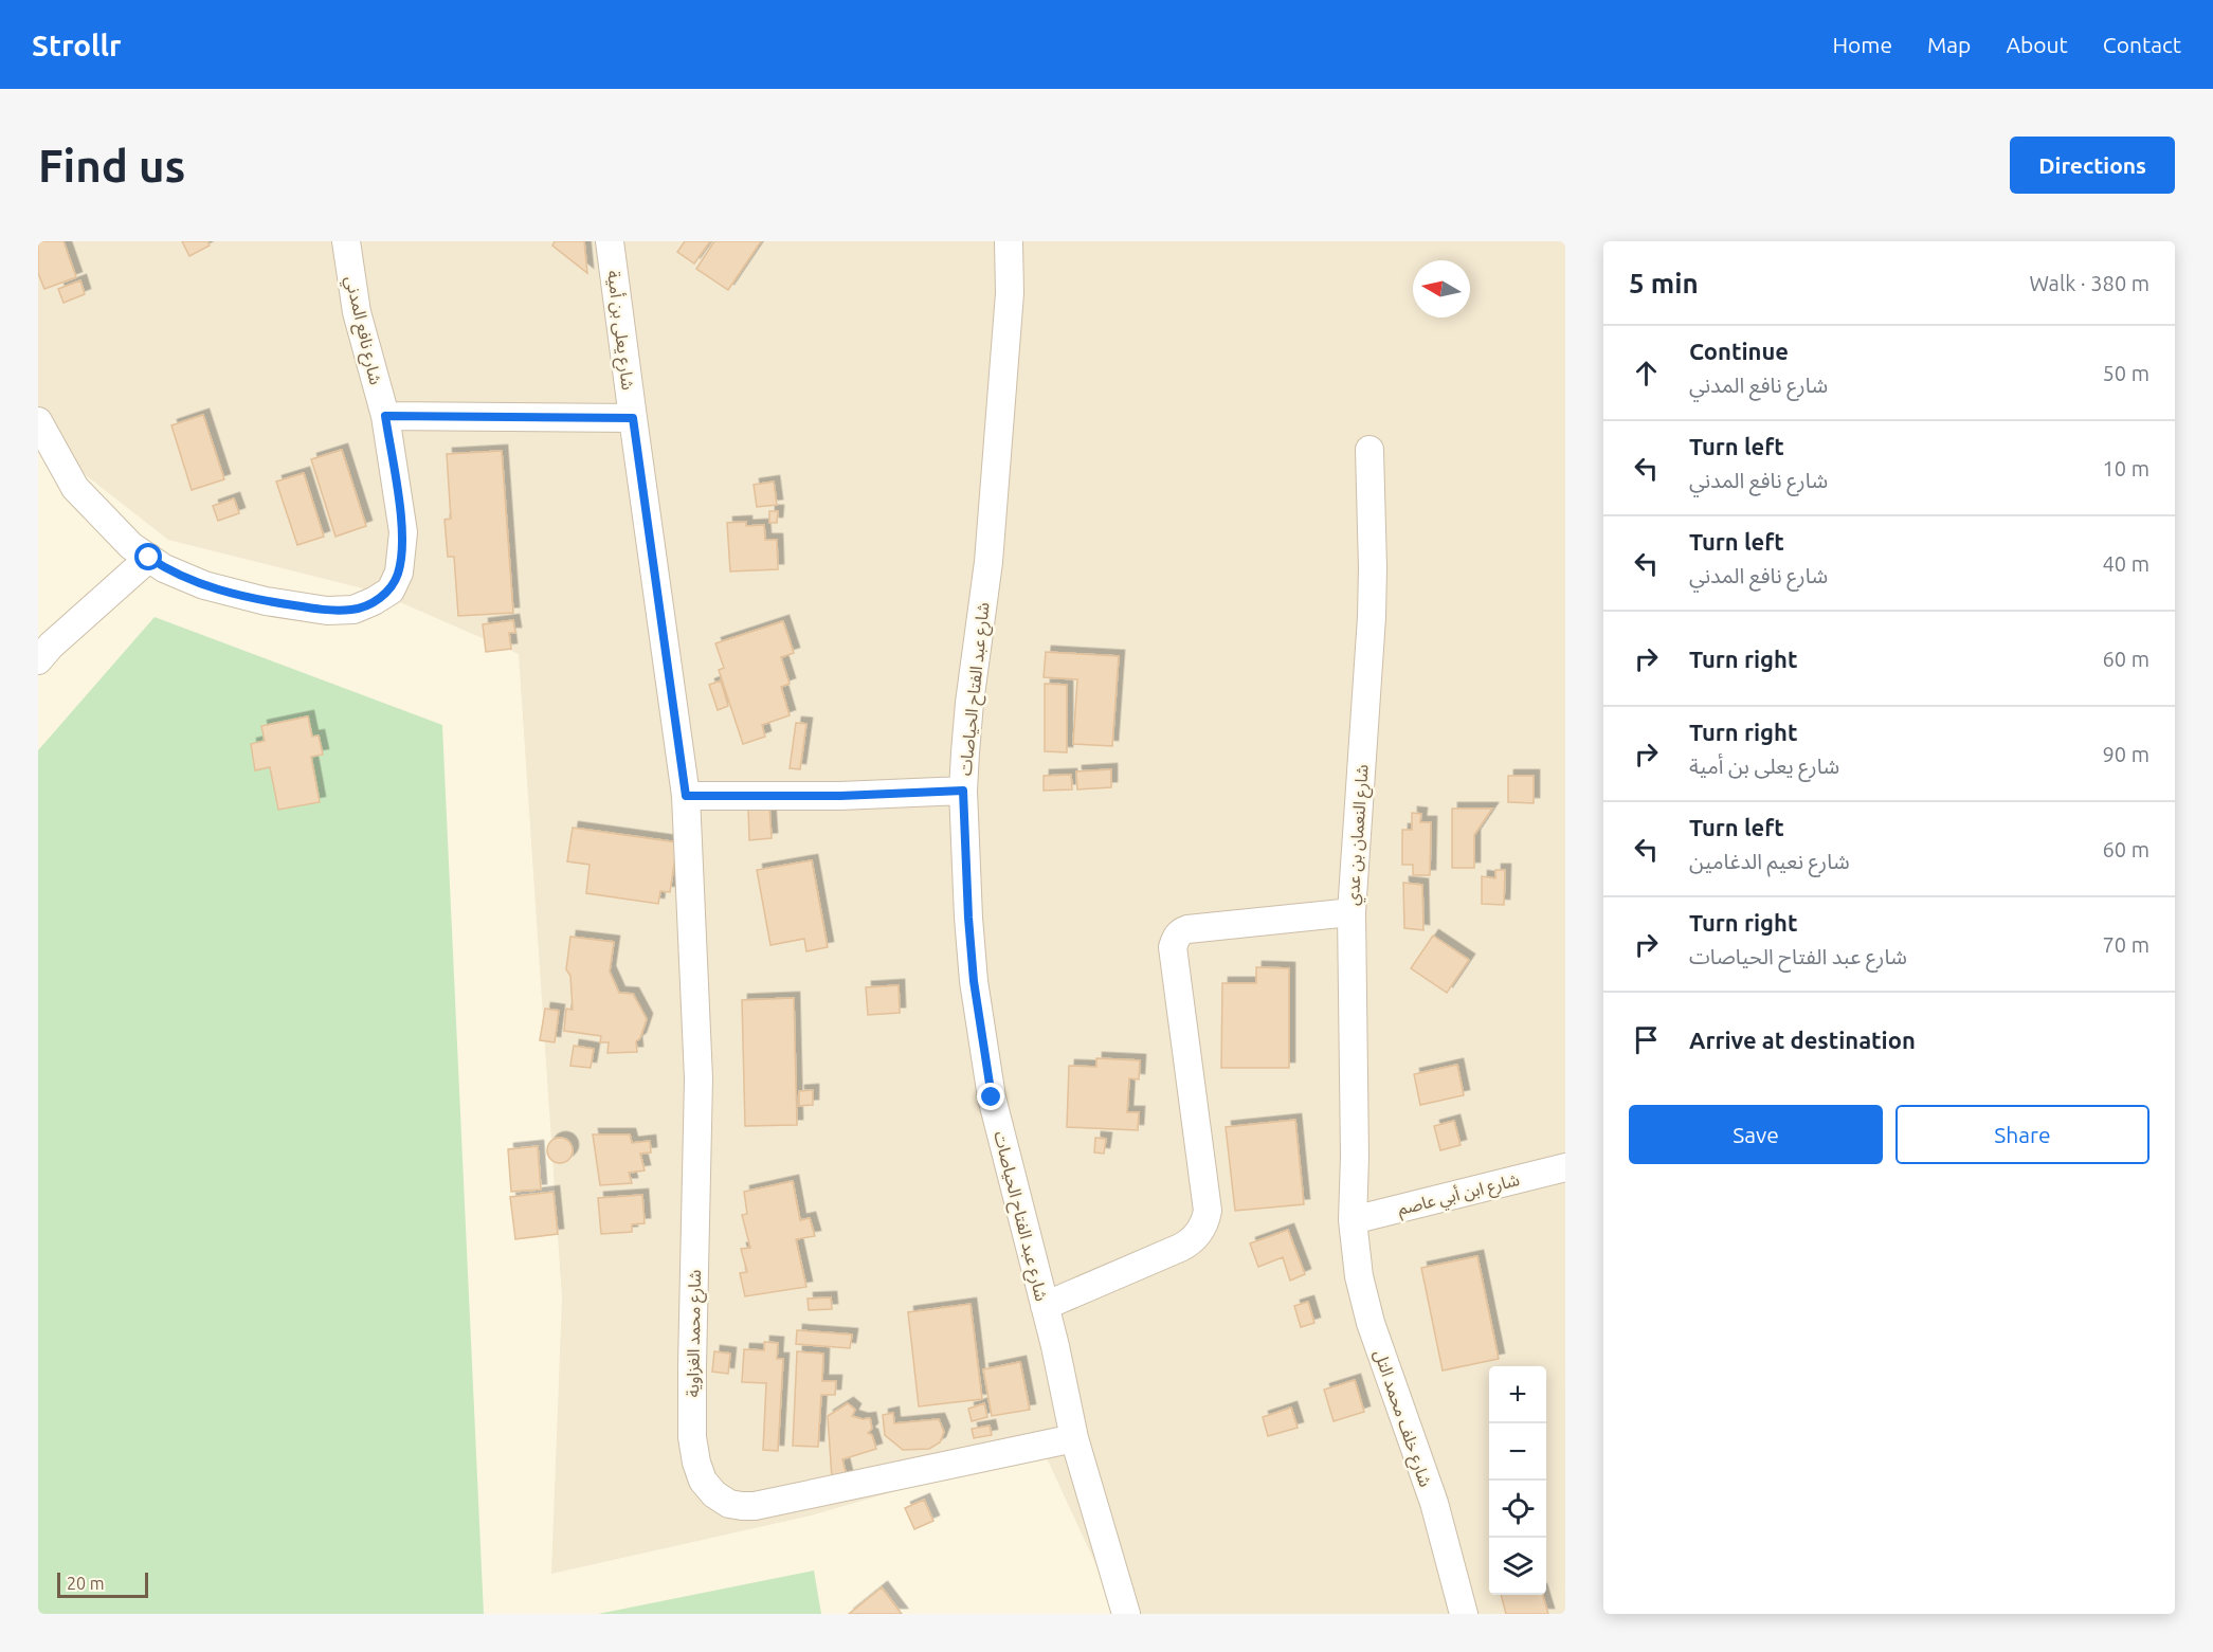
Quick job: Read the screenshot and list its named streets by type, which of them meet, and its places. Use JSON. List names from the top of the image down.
{
  "streets": {
    "street": [
      "شارع نافع المدني",
      "شارع يعلى بن أمية",
      "شارع عبد الفتاح الحياصات",
      "شارع النعمان بن عدي",
      "شارع ابن أبي عاصم",
      "شارع محمد الغزاوية",
      "شارع خلف محمد التل"
    ]
  },
  "crossings": [
    ["شارع يعلى بن أمية", "شارع محمد الغزاوية"],
    ["شارع عبد الفتاح الحياصات", "شارع محمد الغزاوية"],
    ["شارع النعمان بن عدي", "شارع ابن أبي عاصم"],
    ["شارع النعمان بن عدي", "شارع خلف محمد التل"],
    ["شارع ابن أبي عاصم", "شارع خلف محمد التل"]
  ],
  "scale_bar": "20 m",
  "north": "left",
  "page": {
    "header": "Strollr",
    "nav": [
      "Home",
      "Map",
      "About",
      "Contact"
    ],
    "buttons": [
      "Directions",
      ["Save", "Share"]
    ],
    "title": "Find us",
    "heading": ["5 min", "Walk · 380 m"],
    "list": [
      ["Continue", "شارع نافع المدني", "50 m"],
      ["Turn left", "شارع نافع المدني", "10 m"],
      ["Turn left", "شارع نافع المدني", "40 m"],
      ["Turn right", "60 m"],
      ["Turn right", "شارع يعلى بن أمية", "90 m"],
      ["Turn left", "شارع نعيم الدغامين", "60 m"],
      ["Turn right", "شارع عبد الفتاح الحياصات", "70 m"],
      "Arrive at destination"
    ],
    "map_buttons": ["+", "−"],
    "scale": "20 m"
  }
}
